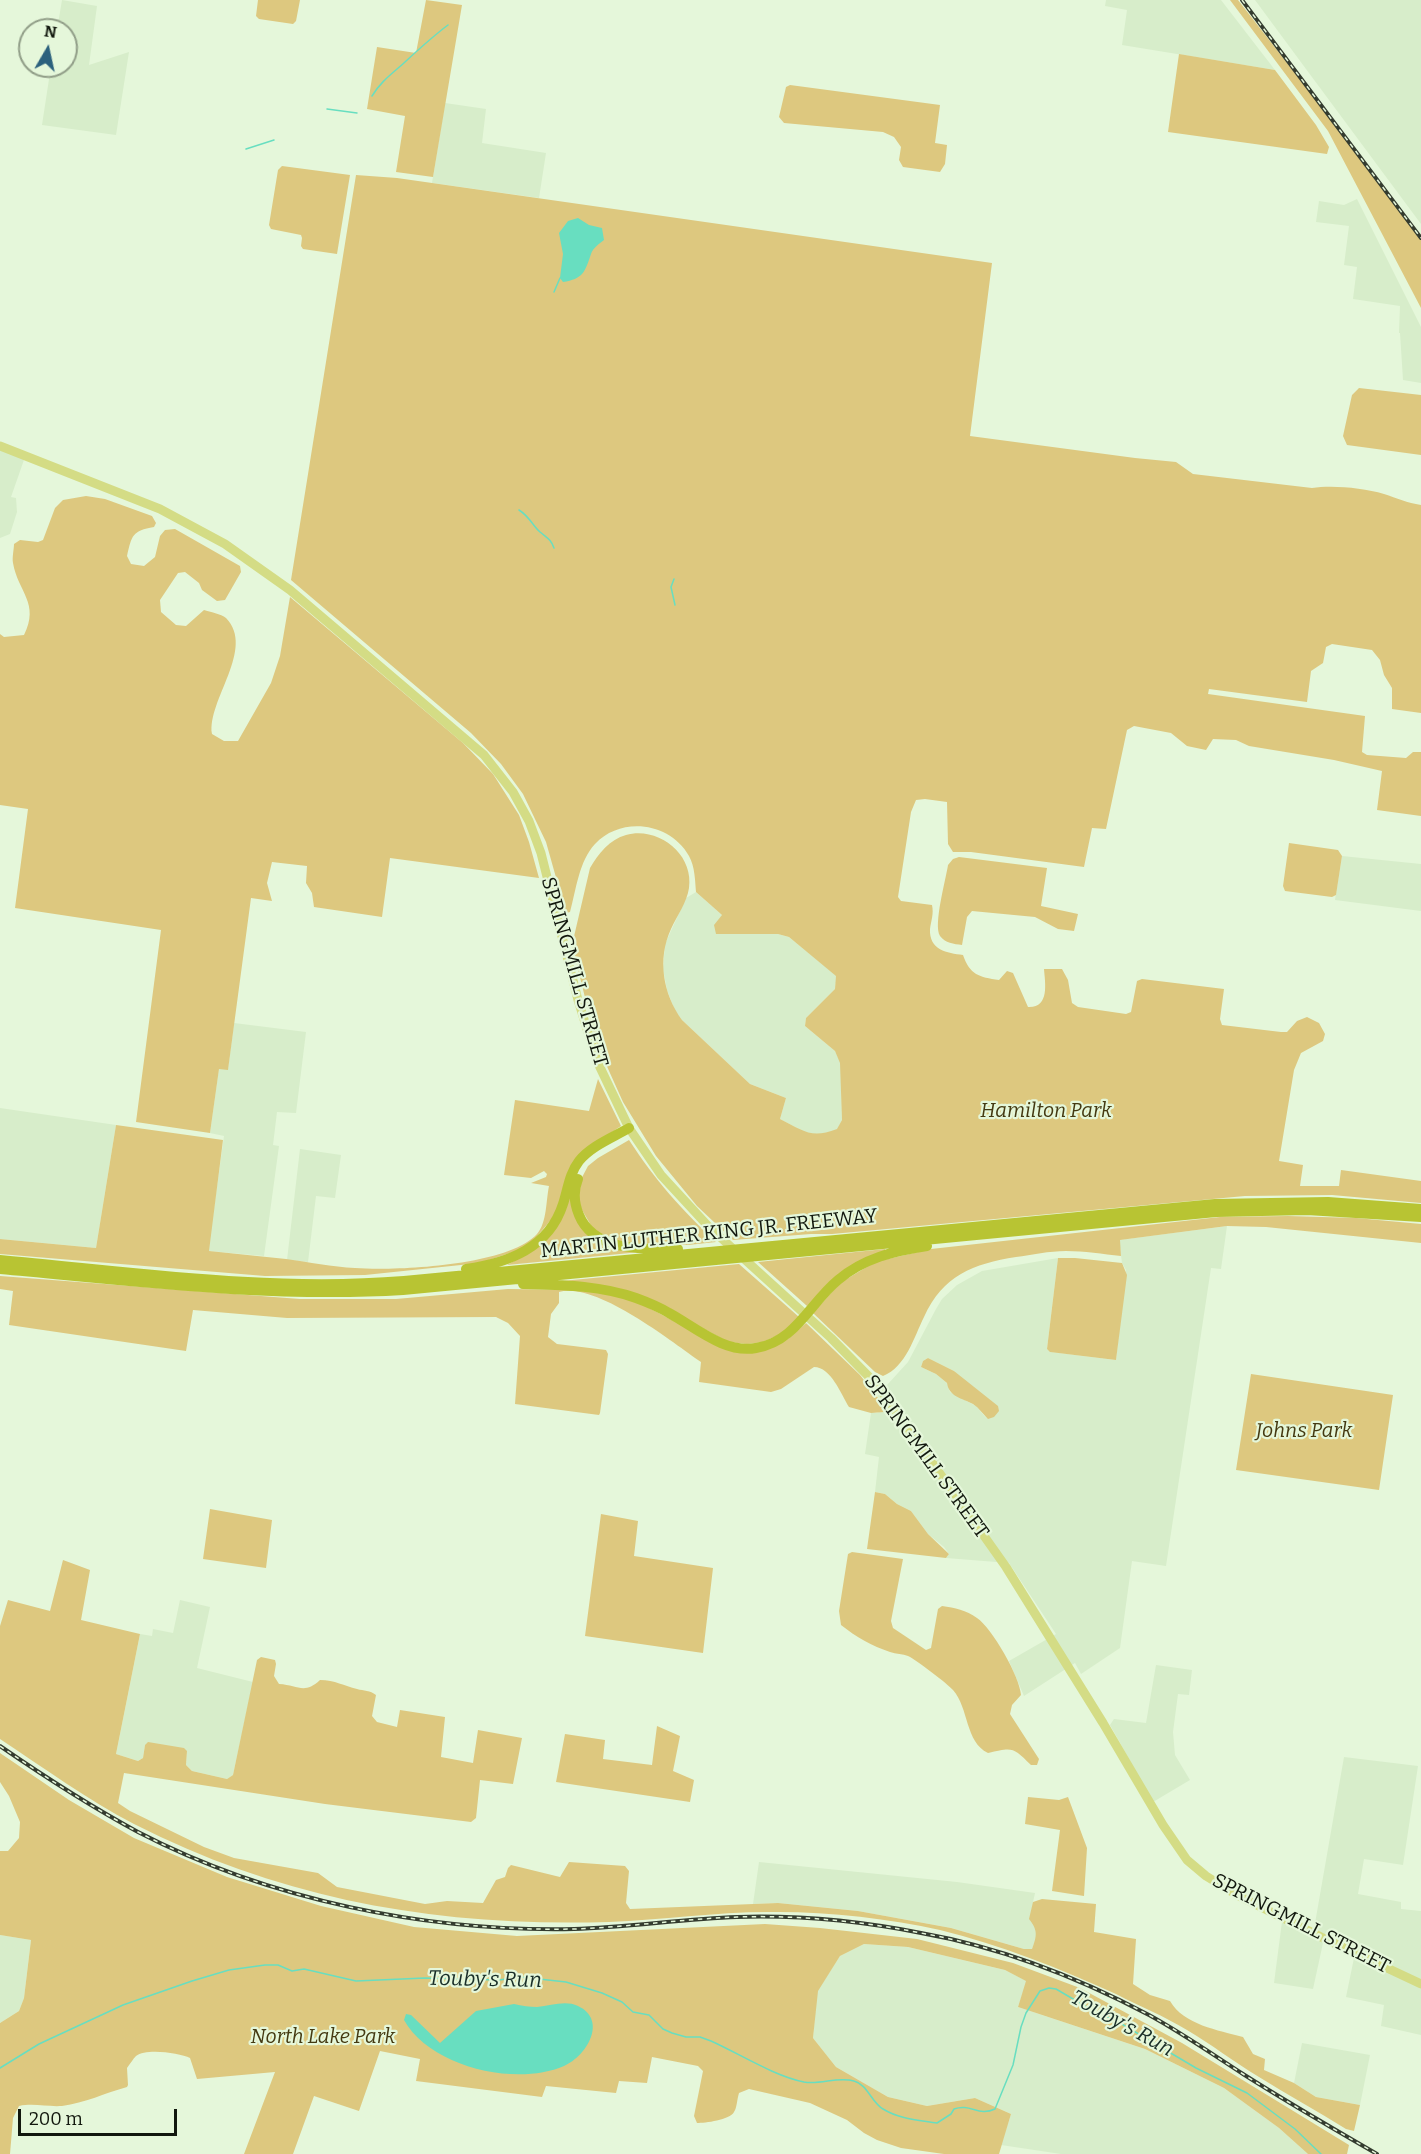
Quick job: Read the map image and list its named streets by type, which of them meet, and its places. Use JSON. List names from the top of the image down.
{
  "streets": {
    "highway": ["MARTIN LUTHER KING JR. FREEWAY"],
    "main road": ["SPRINGMILL STREET"]
  },
  "water": ["Touby's Run"],
  "parks": ["Hamilton Park", "Johns Park", "North Lake Park"],
  "scale_bar": "200 m",
  "north": "top"
}
